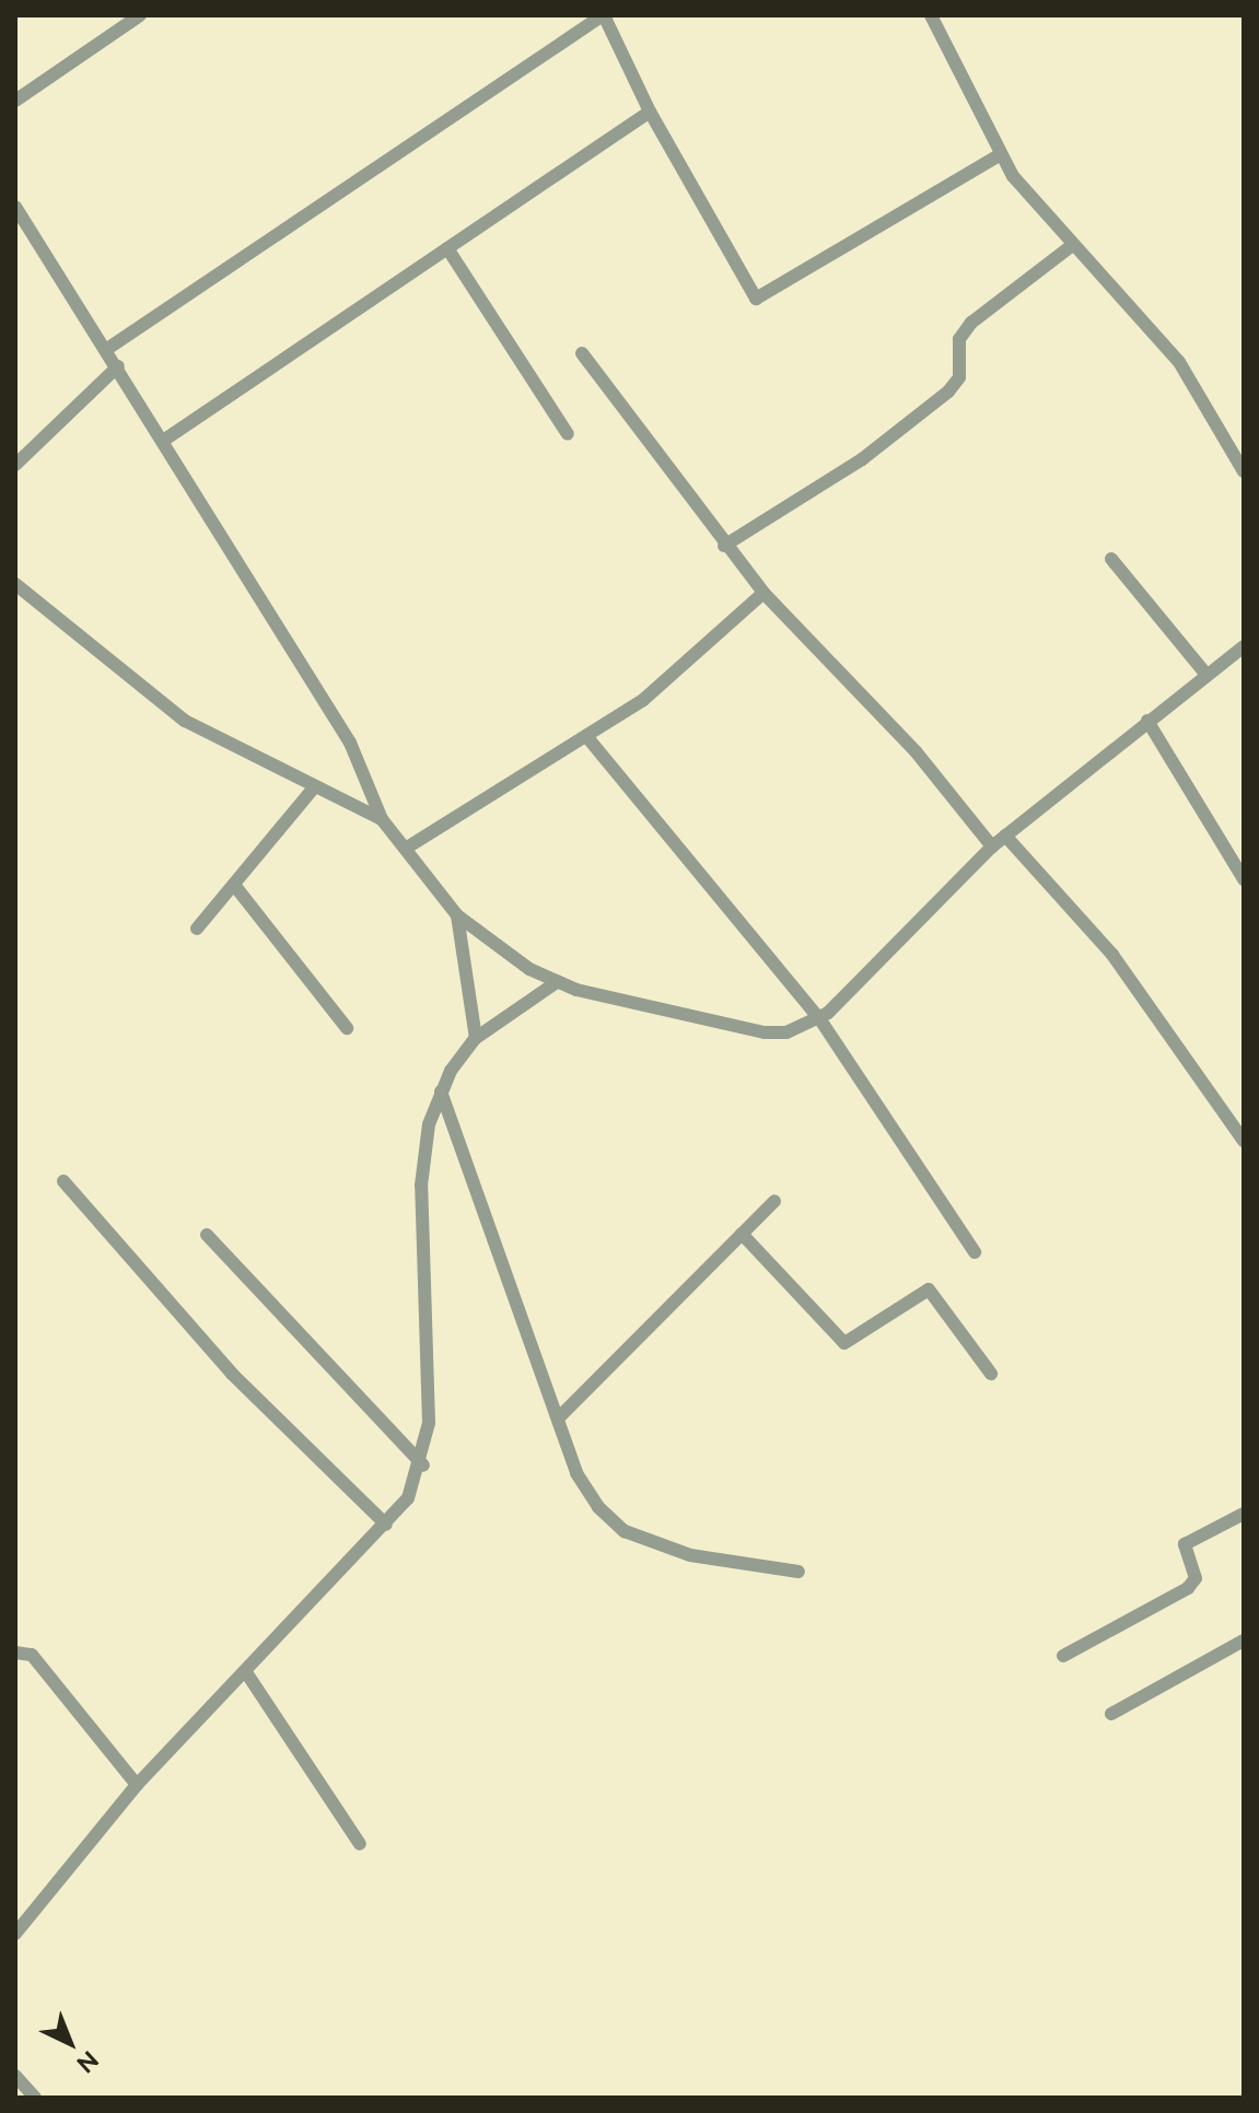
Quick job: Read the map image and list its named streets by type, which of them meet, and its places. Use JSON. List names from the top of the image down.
{
  "north": "bottom right"
}
